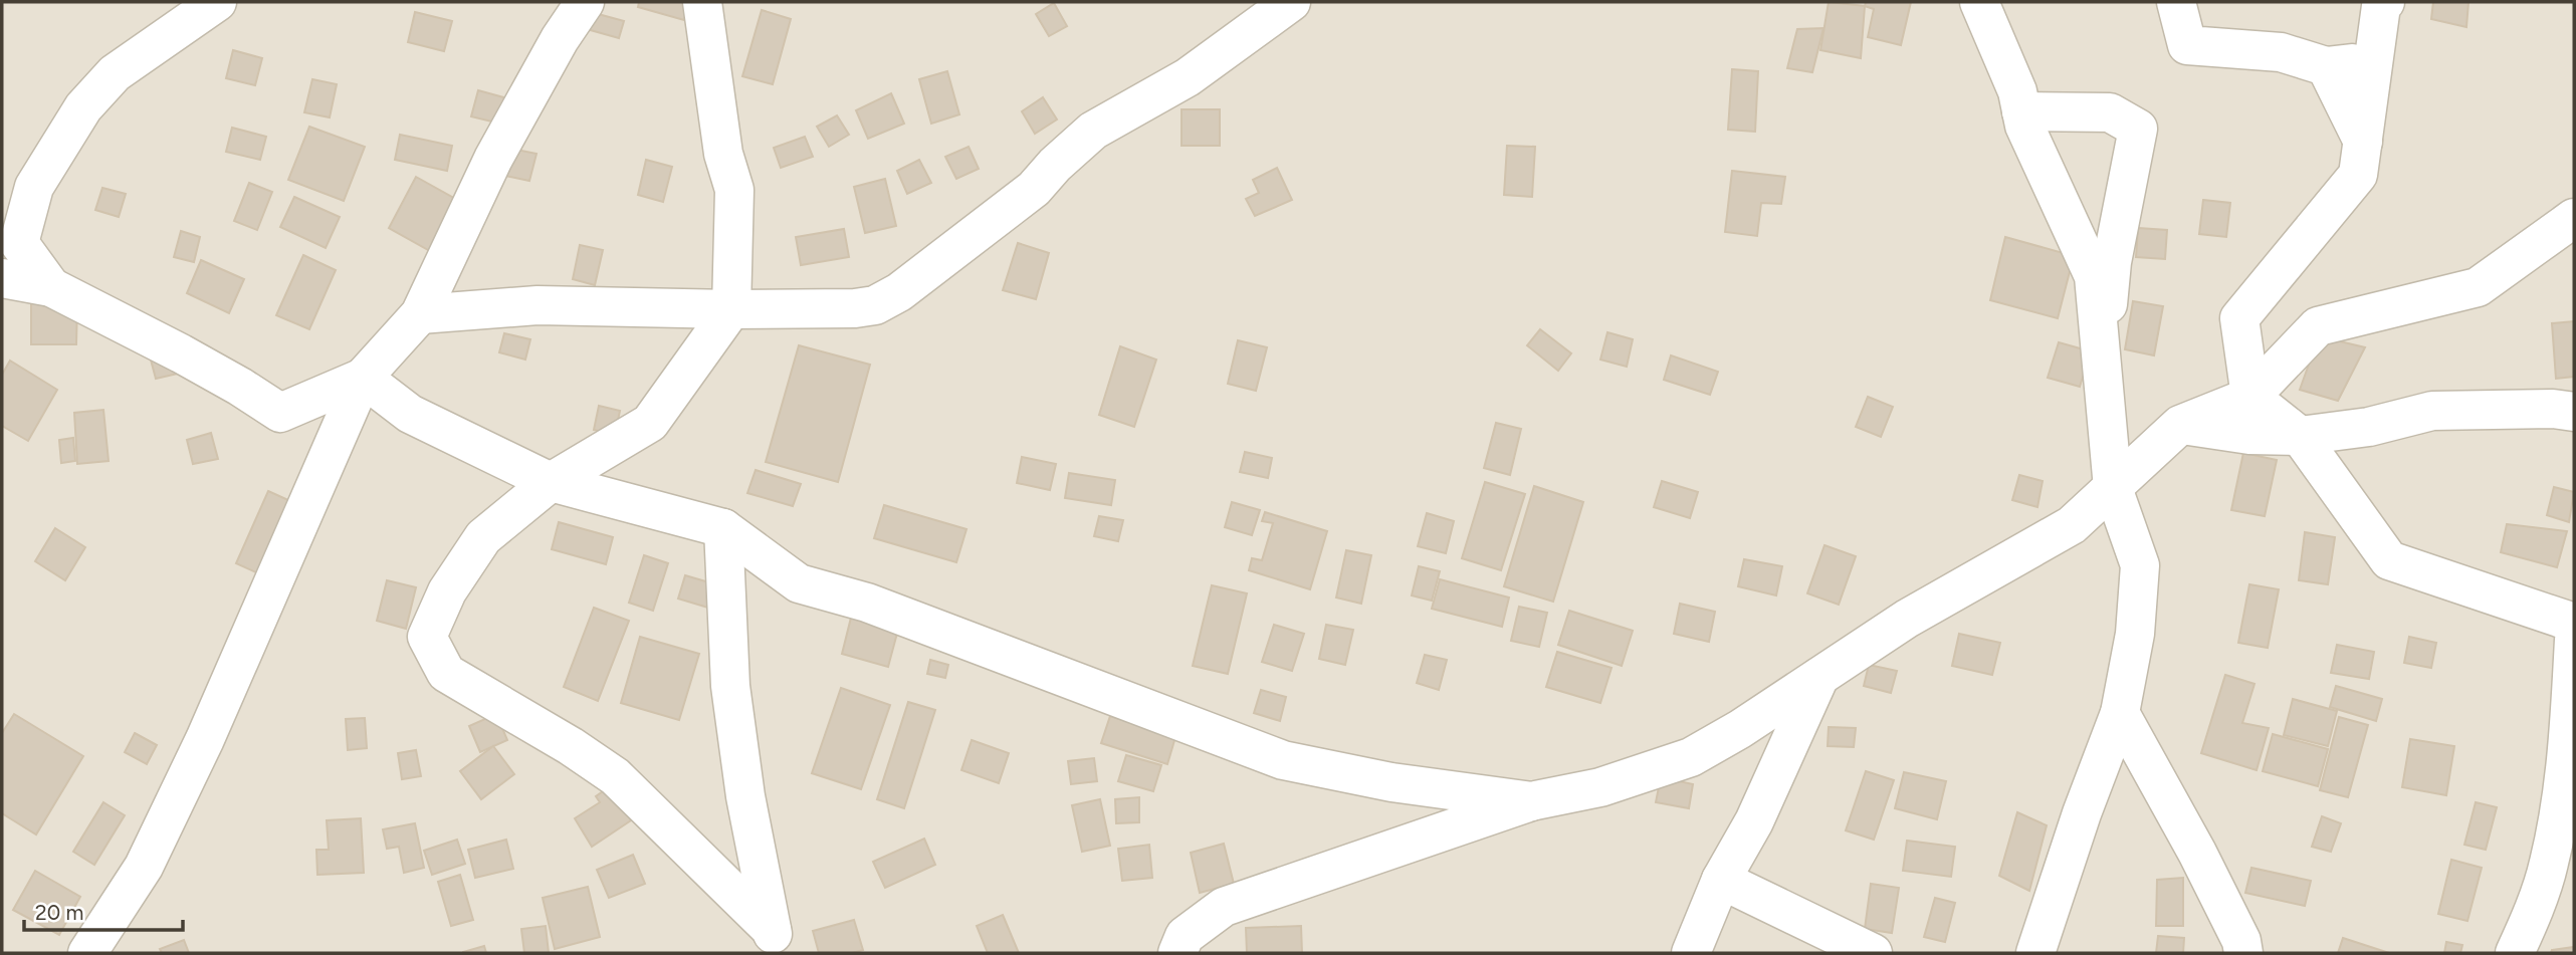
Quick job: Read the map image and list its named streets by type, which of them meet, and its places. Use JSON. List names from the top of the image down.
{
  "scale_bar": "20 m"
}
